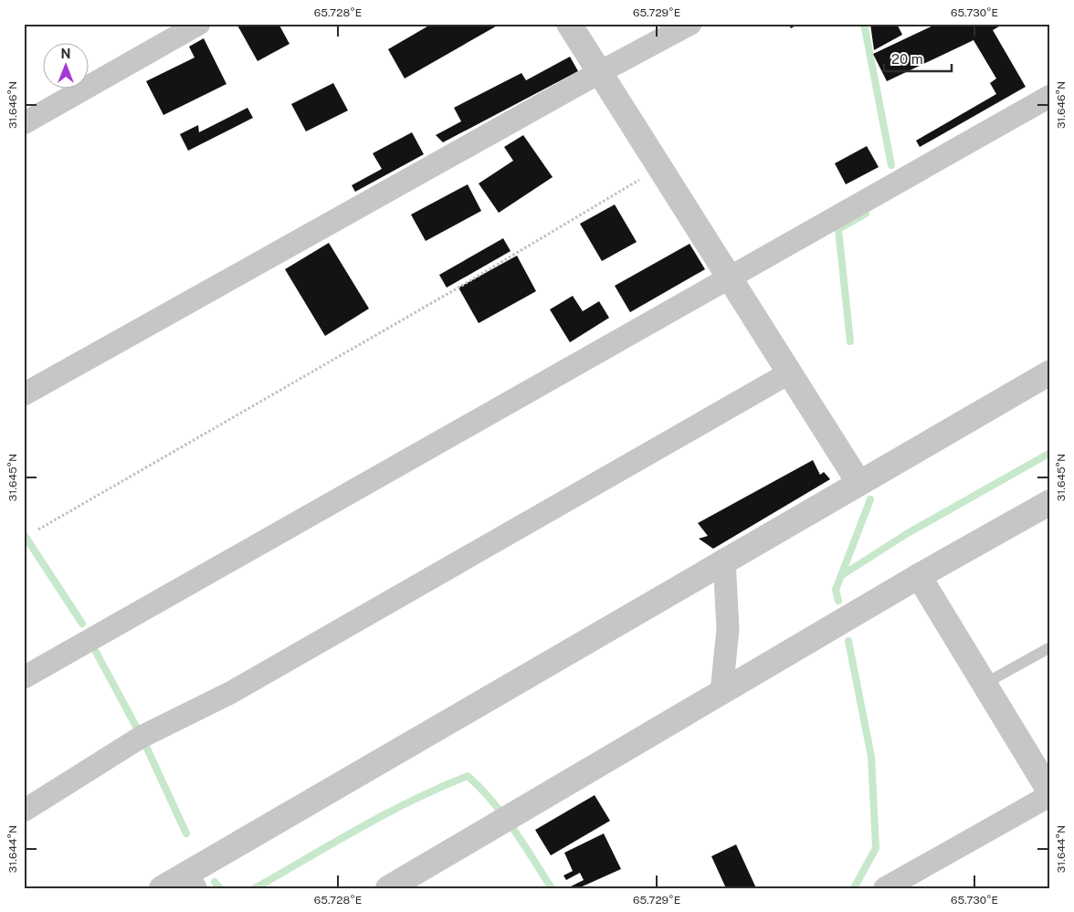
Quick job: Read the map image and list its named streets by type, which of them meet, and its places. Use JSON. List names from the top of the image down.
{
  "scale_bar": "20 m",
  "north": "top",
  "coordinates": [
    "65.728°E",
    "65.729°E",
    "65.730°E",
    "31.646°N",
    "31.645°N",
    "31.644°N"
  ]
}
